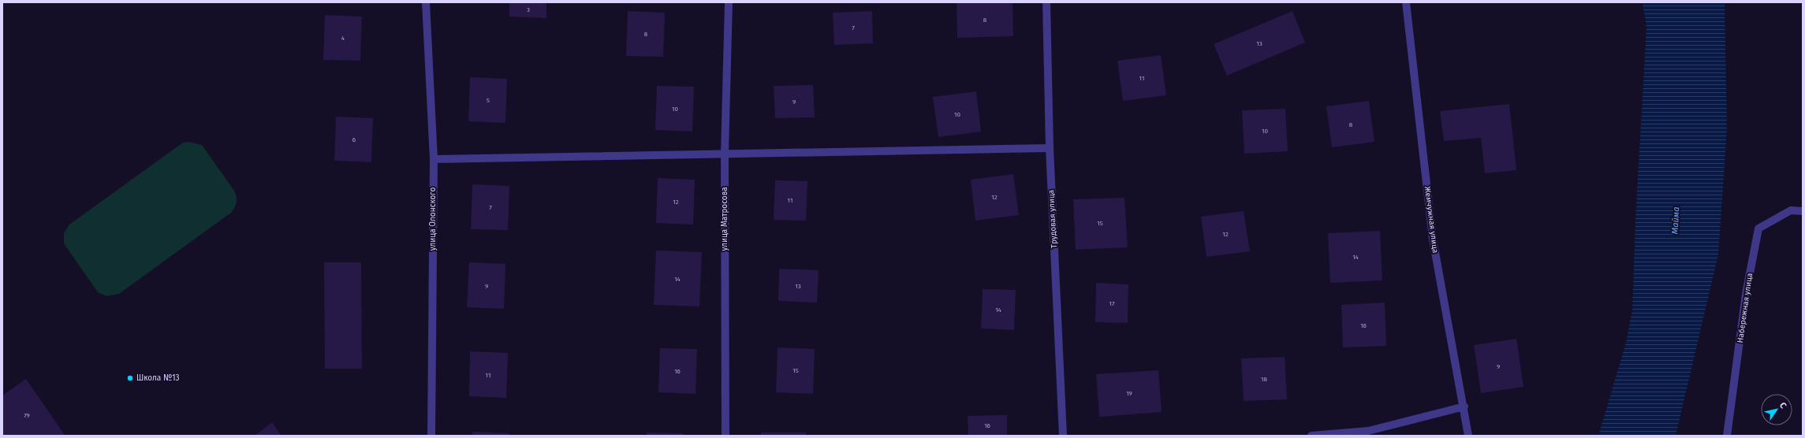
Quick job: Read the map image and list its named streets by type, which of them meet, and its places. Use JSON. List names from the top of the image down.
{
  "streets": {
    "street": [
      "улица Олонского",
      "улица Матросова",
      "Трудовая улица",
      "Жемчужная улица",
      "Набережная улица"
    ]
  },
  "water": ["Майма"],
  "places": ["Школа №13"],
  "house_numbers": [
    "3",
    "8",
    "7",
    "8",
    "4",
    "13",
    "11",
    "5",
    "9",
    "10",
    "10",
    "8",
    "10",
    "6",
    "12",
    "11",
    "12",
    "7",
    "15",
    "12",
    "14",
    "14",
    "9",
    "13",
    "17",
    "14",
    "16",
    "9",
    "15",
    "16",
    "11",
    "18",
    "19",
    "79",
    "16"
  ],
  "north": "top right"
}
